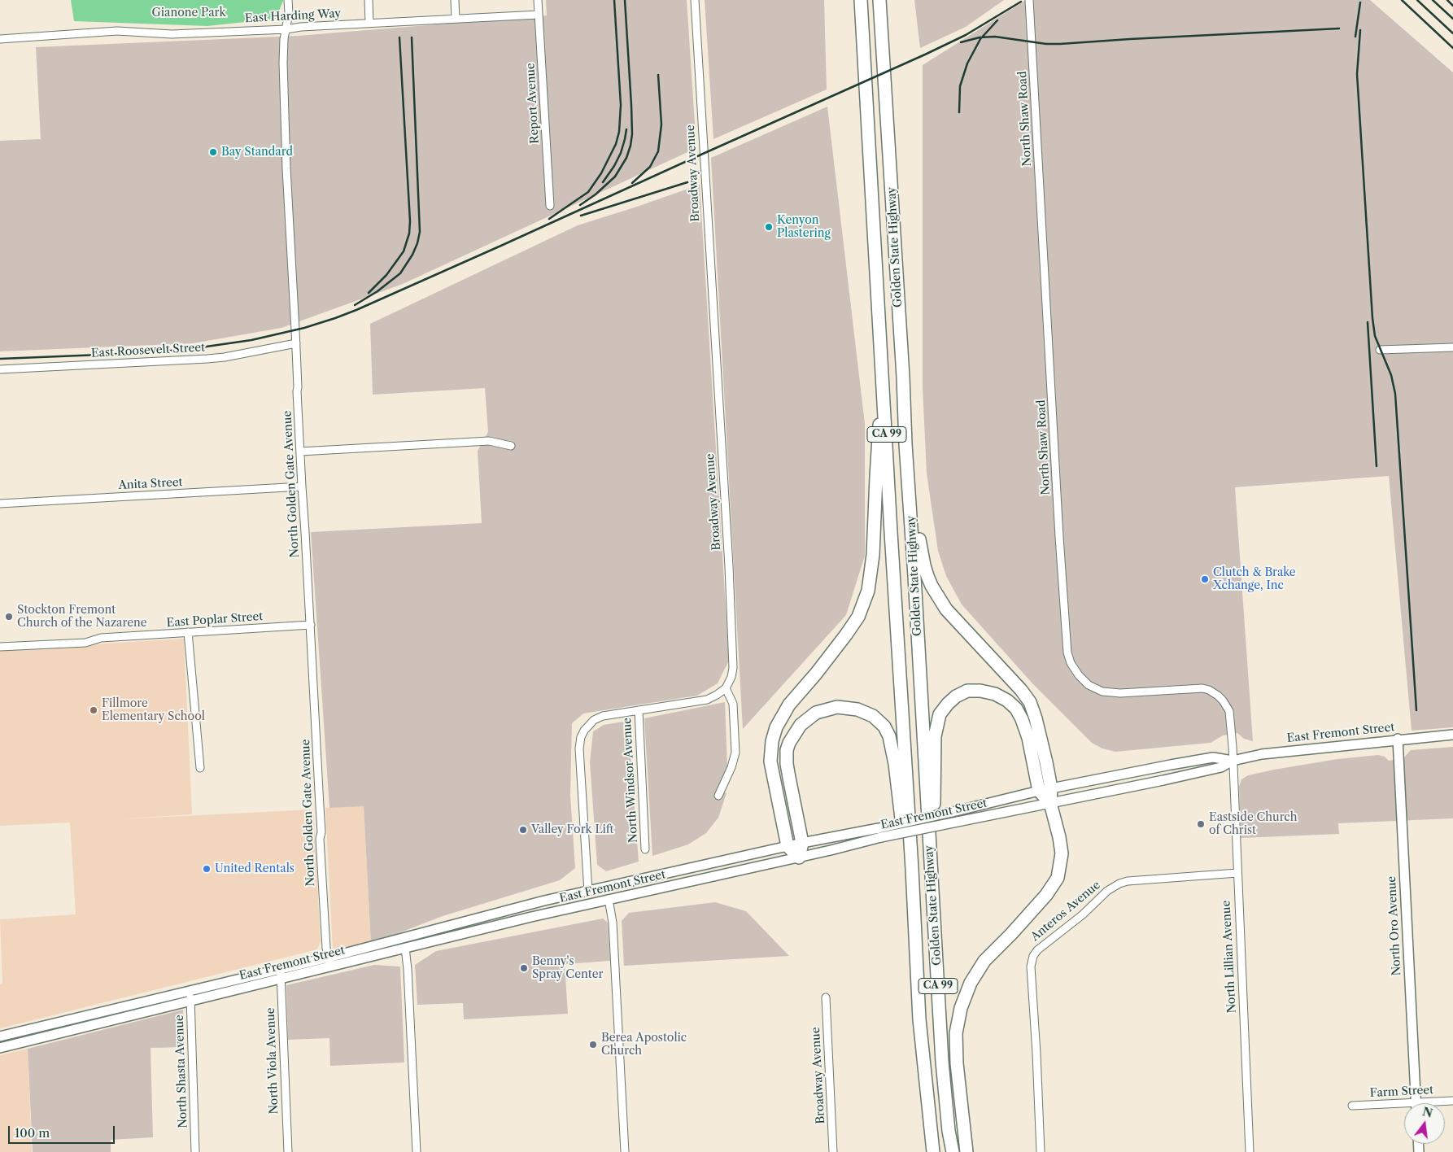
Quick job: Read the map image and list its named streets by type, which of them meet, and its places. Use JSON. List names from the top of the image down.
{
  "streets": {
    "highway": ["Golden State Highway", "CA 99"],
    "main road": ["East Fremont Street", "North Oro Avenue"],
    "street": [
      "East Harding Way",
      "Report Avenue",
      "North Shaw Road",
      "Broadway Avenue",
      "East Roosevelt Street",
      "Anita Street",
      "North Golden Gate Avenue",
      "East Poplar Street",
      "North Windsor Avenue",
      "Anteros Avenue",
      "North Lillian Avenue",
      "North Viola Avenue",
      "North Shasta Avenue",
      "Farm Street"
    ]
  },
  "crossings": [
    ["East Harding Way", "Report Avenue"],
    ["East Harding Way", "North Golden Gate Avenue"],
    ["North Shaw Road", "East Fremont Street"],
    ["North Shaw Road", "North Lillian Avenue"],
    ["East Roosevelt Street", "North Golden Gate Avenue"],
    ["Anita Street", "North Golden Gate Avenue"],
    ["North Golden Gate Avenue", "East Poplar Street"],
    ["North Golden Gate Avenue", "East Fremont Street"],
    ["East Fremont Street", "North Oro Avenue"],
    ["East Fremont Street", "North Lillian Avenue"],
    ["East Fremont Street", "North Viola Avenue"],
    ["East Fremont Street", "North Shasta Avenue"],
    ["Anteros Avenue", "North Lillian Avenue"]
  ],
  "parks": ["Gianone Park"],
  "places": [
    "Bay Standard",
    "Kenyon Plastering",
    "Clutch & Brake Xchange, Inc",
    "Stockton Fremont Church of the Nazarene",
    "Fillmore Elementary School",
    "Eastside Church of Christ",
    "Valley Fork Lift",
    "United Rentals",
    "Benny's Spray Center",
    "Berea Apostolic Church"
  ],
  "scale_bar": "100 m",
  "north": "top"
}
